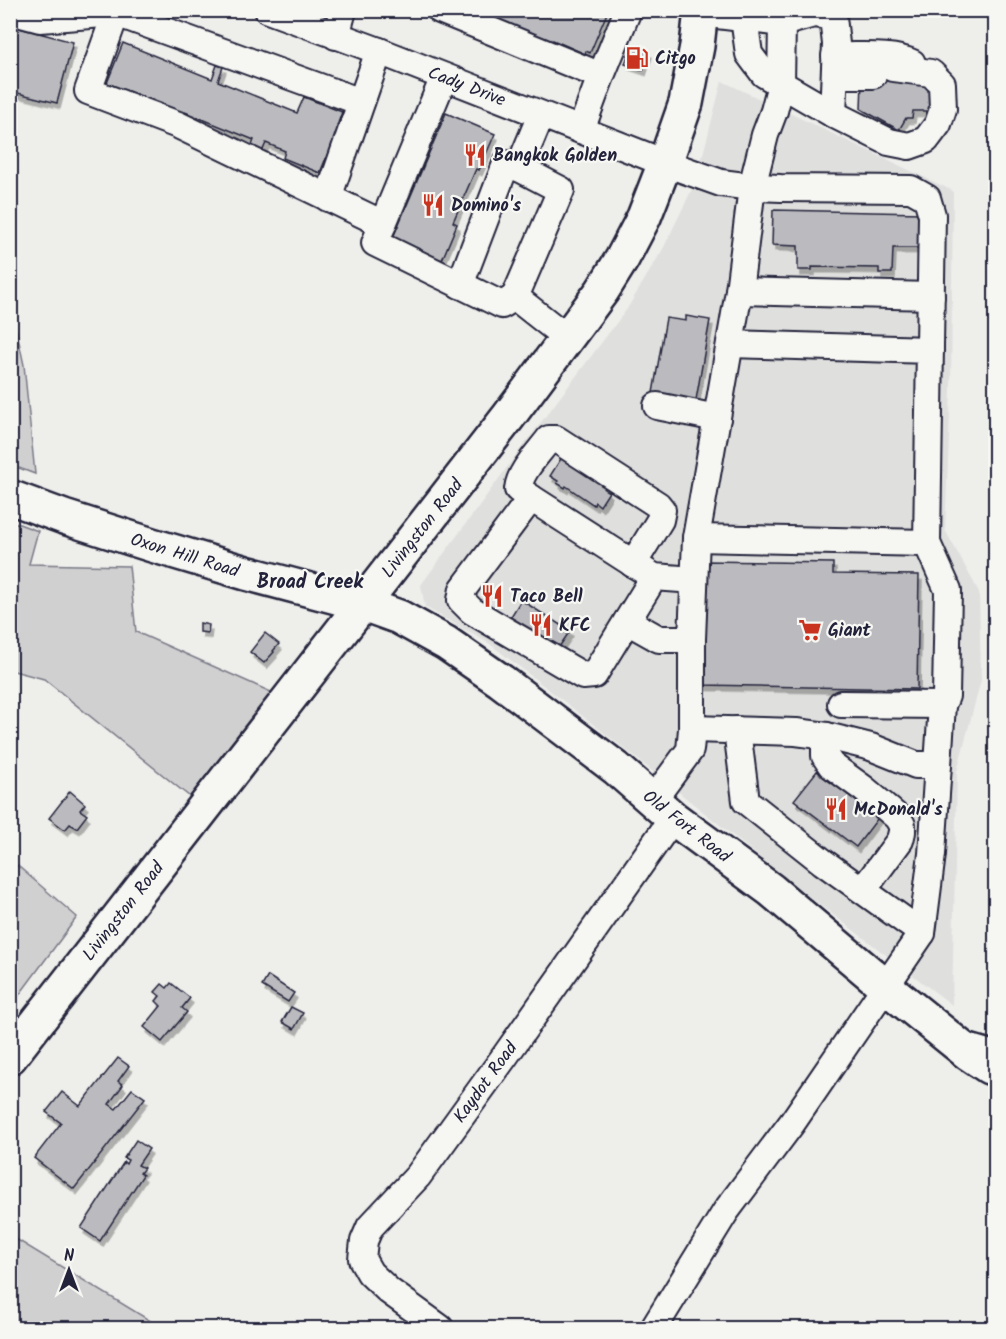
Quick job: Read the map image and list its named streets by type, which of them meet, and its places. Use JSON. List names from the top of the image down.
{
  "streets": {
    "main road": ["Livingston Road", "Oxon Hill Road", "Old Fort Road"],
    "street": ["Cady Drive", "Kaydot Road"]
  },
  "crossings": [
    ["Cady Drive", "Livingston Road"],
    ["Cady Drive", "Kaydot Road"],
    ["Livingston Road", "Oxon Hill Road"],
    ["Livingston Road", "Old Fort Road"],
    ["Oxon Hill Road", "Old Fort Road"],
    ["Old Fort Road", "Kaydot Road"]
  ],
  "districts": ["Broad Creek"],
  "places": {
    "fuel station": ["Citgo"],
    "restaurant": [
      "Bangkok Golden",
      "Domino's",
      "Taco Bell",
      "KFC",
      "McDonald's"
    ],
    "supermarket": ["Giant"]
  },
  "north": "top"
}
